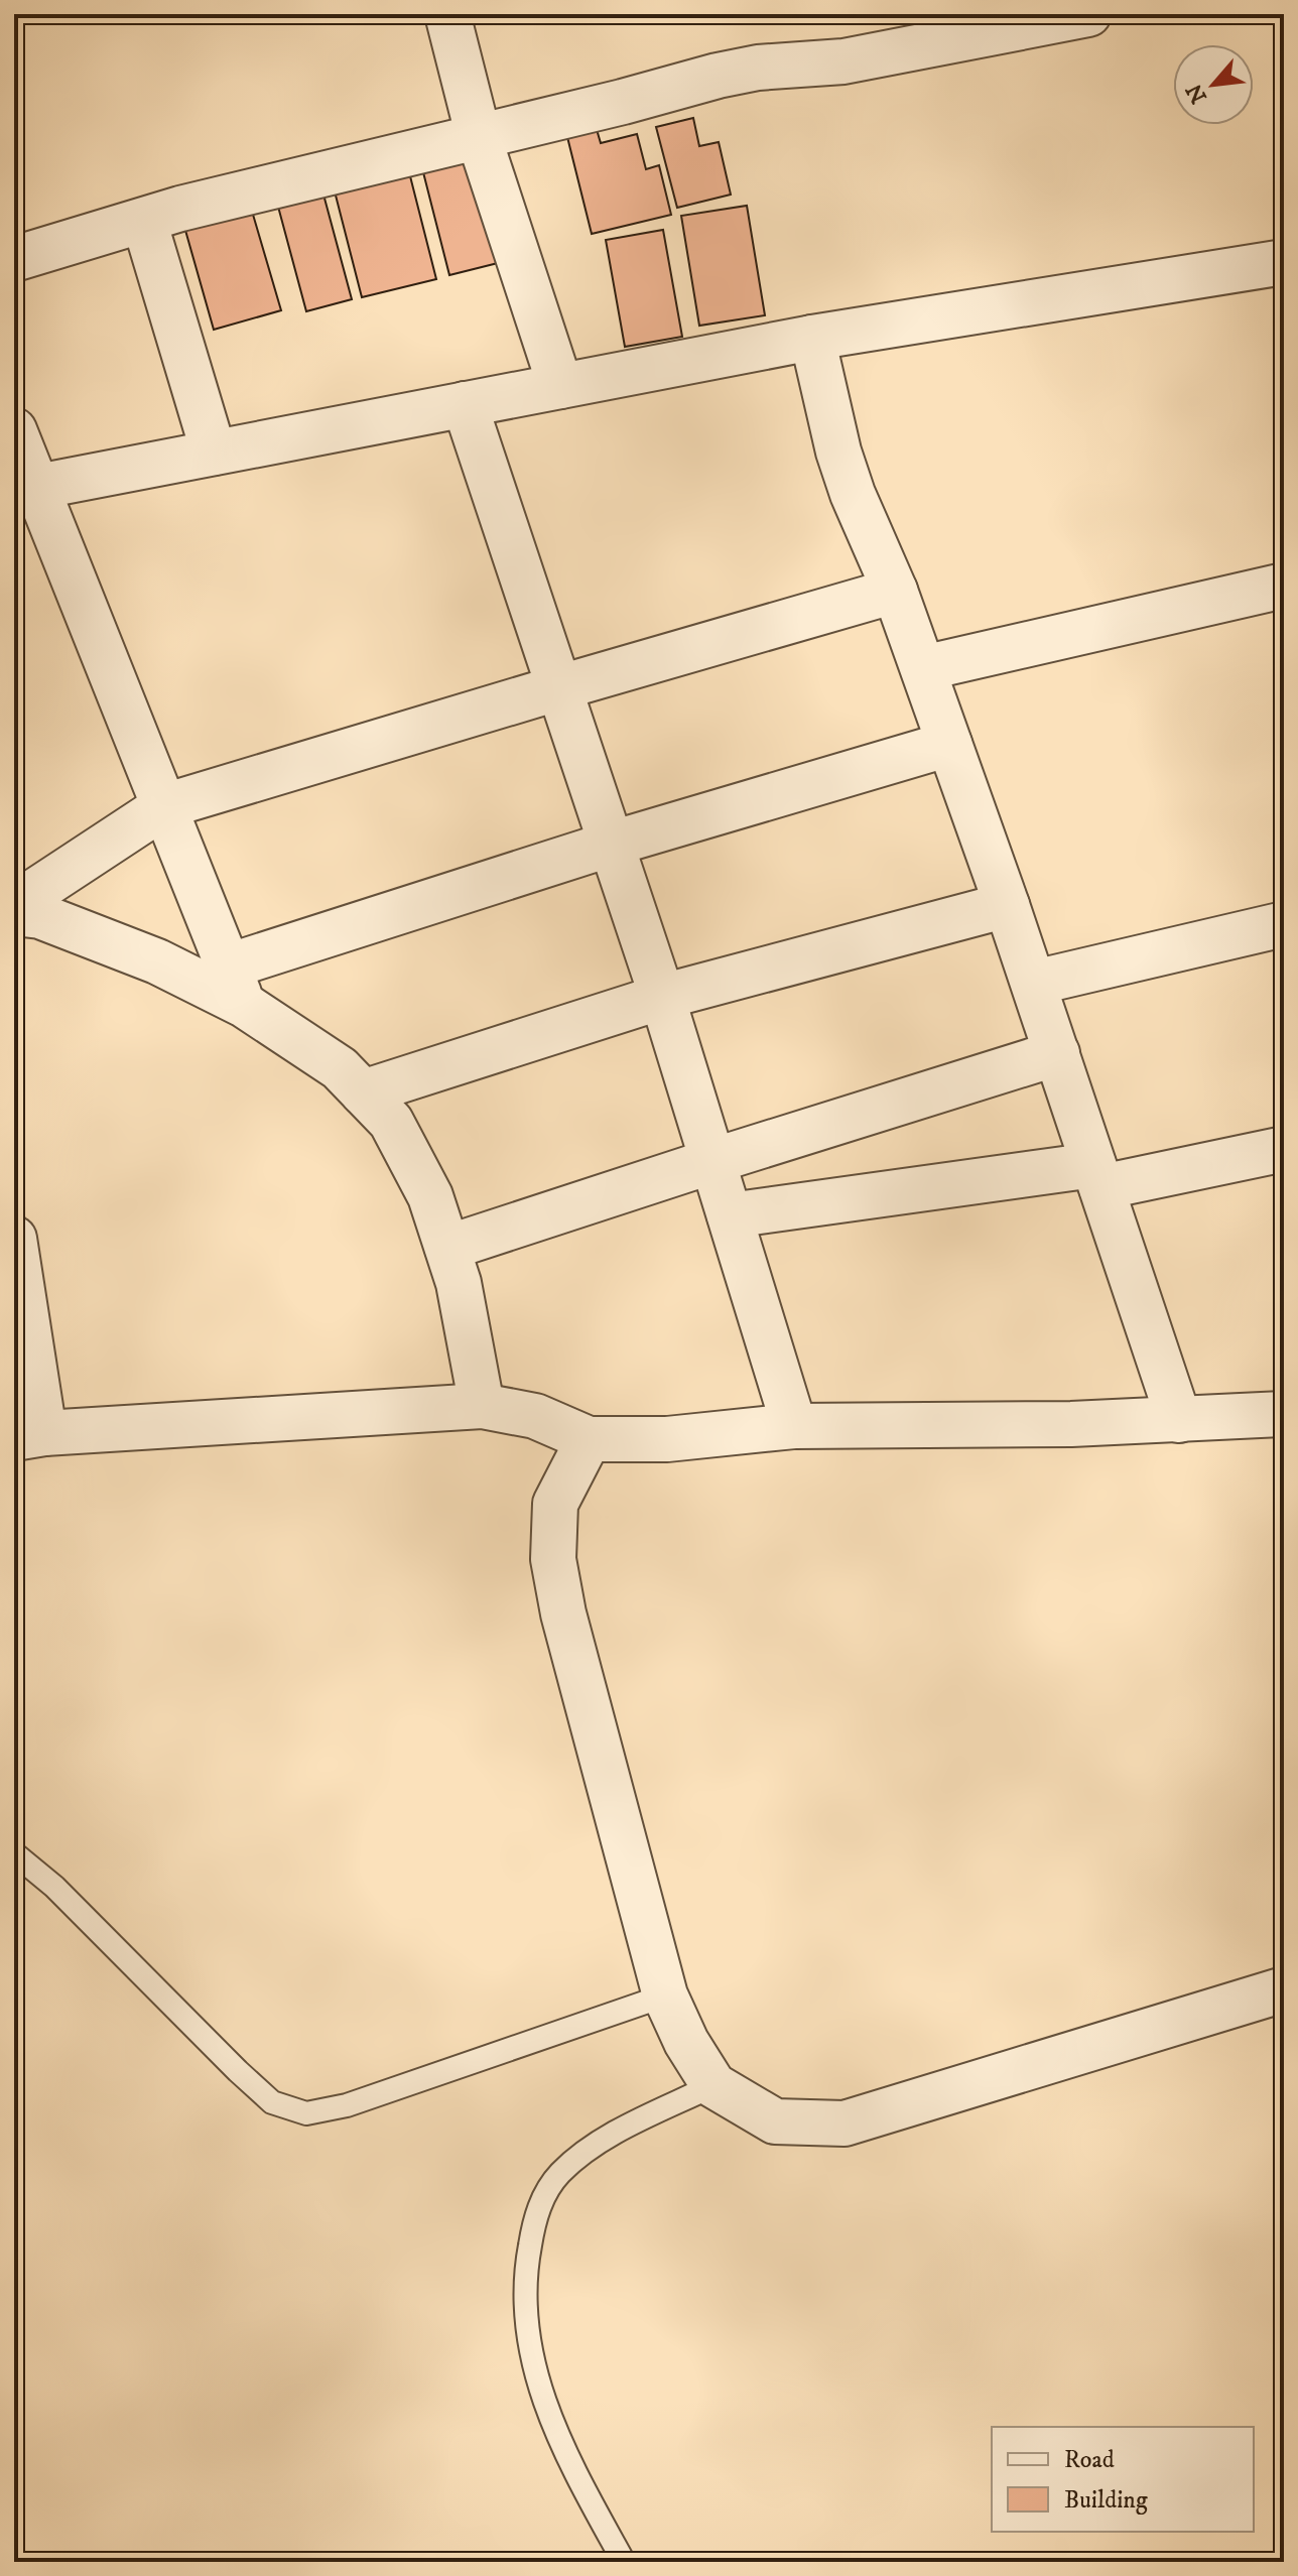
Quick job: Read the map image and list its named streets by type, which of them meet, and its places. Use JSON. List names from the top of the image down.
{
  "legend": ["Road", "Building"],
  "north": "bottom left"
}
